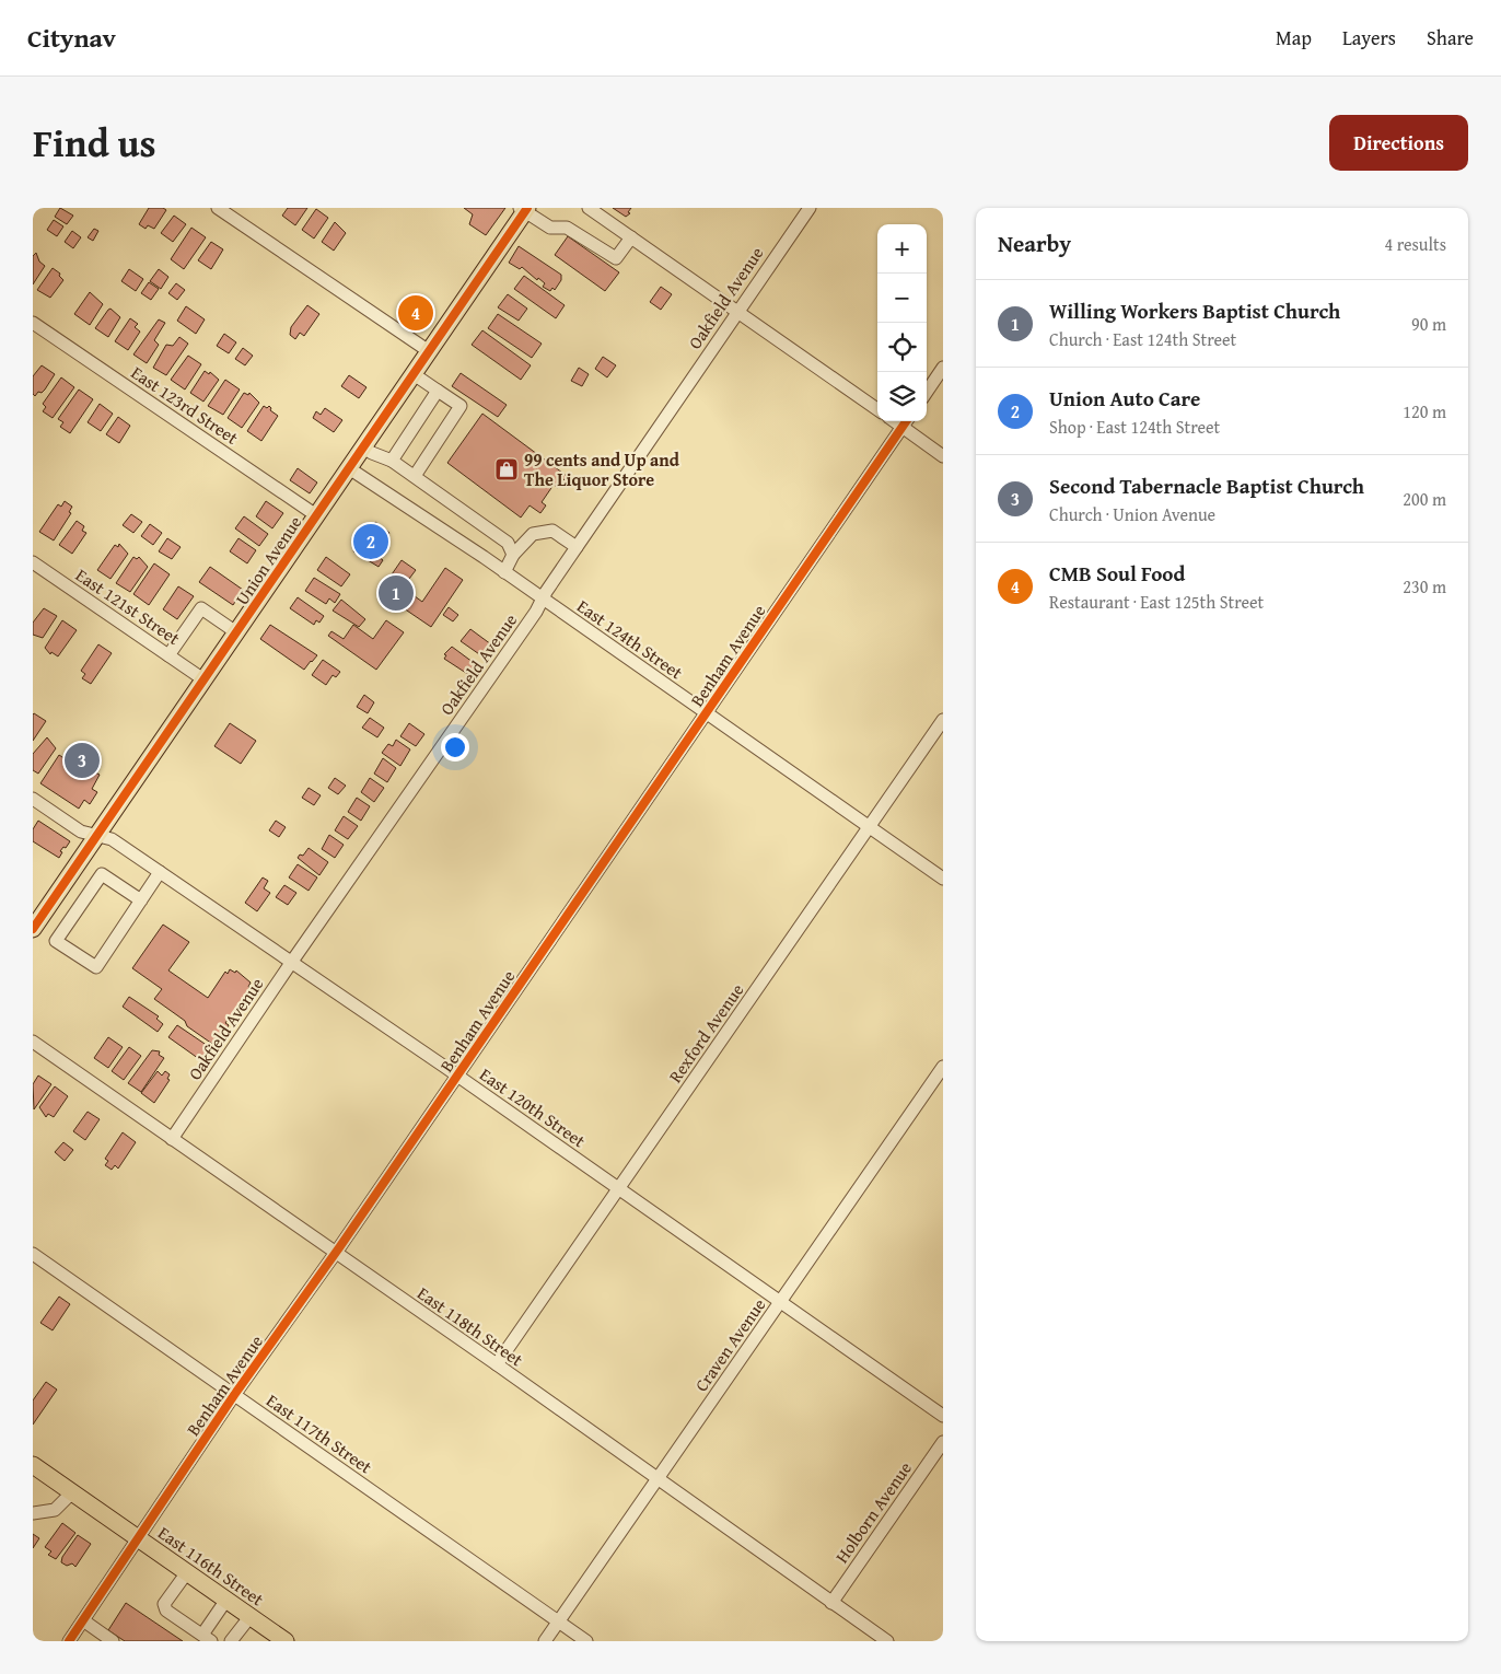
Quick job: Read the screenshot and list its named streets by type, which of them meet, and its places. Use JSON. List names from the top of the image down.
{
  "streets": {
    "main road": ["Union Avenue", "East 116th Street"],
    "street": [
      "Oakfield Avenue",
      "East 123rd Street",
      "East 121st Street",
      "East 124th Street",
      "Benham Avenue",
      "Rexford Avenue",
      "East 120th Street",
      "East 118th Street",
      "Craven Avenue",
      "East 117th Street",
      "Holborn Avenue"
    ]
  },
  "crossings": [
    ["Oakfield Avenue", "East 124th Street"],
    ["Oakfield Avenue", "East 120th Street"],
    ["Oakfield Avenue", "East 118th Street"],
    ["East 123rd Street", "Union Avenue"],
    ["Union Avenue", "East 121st Street"],
    ["Union Avenue", "East 124th Street"],
    ["Union Avenue", "East 120th Street"],
    ["East 124th Street", "Benham Avenue"],
    ["East 124th Street", "Rexford Avenue"],
    ["Benham Avenue", "East 120th Street"],
    ["Benham Avenue", "East 118th Street"],
    ["Benham Avenue", "East 117th Street"],
    ["Benham Avenue", "East 116th Street"],
    ["Rexford Avenue", "East 120th Street"],
    ["Rexford Avenue", "East 118th Street"],
    ["East 120th Street", "Craven Avenue"],
    ["East 118th Street", "Craven Avenue"],
    ["East 118th Street", "Holborn Avenue"],
    ["Craven Avenue", "East 117th Street"]
  ],
  "places": {
    "shop": ["99 cents and Up and The Liquor Store"]
  },
  "page": {
    "header": "Citynav",
    "nav": ["Map", "Layers", "Share"],
    "title": "Find us",
    "buttons": "Directions",
    "heading": ["Nearby", "4 results"],
    "map_buttons": ["+", "−"],
    "list": [
      {
        "mark": "1",
        "name": "Willing Workers Baptist Church",
        "note": "Church · East 124th Street",
        "value": "90 m"
      },
      {
        "mark": "2",
        "name": "Union Auto Care",
        "note": "Shop · East 124th Street",
        "value": "120 m"
      },
      {
        "mark": "3",
        "name": "Second Tabernacle Baptist Church",
        "note": "Church · Union Avenue",
        "value": "200 m"
      },
      {
        "mark": "4",
        "name": "CMB Soul Food",
        "note": "Restaurant · East 125th Street",
        "value": "230 m"
      }
    ],
    "pins": [
      "4",
      "2",
      "1",
      "3"
    ]
  }
}
